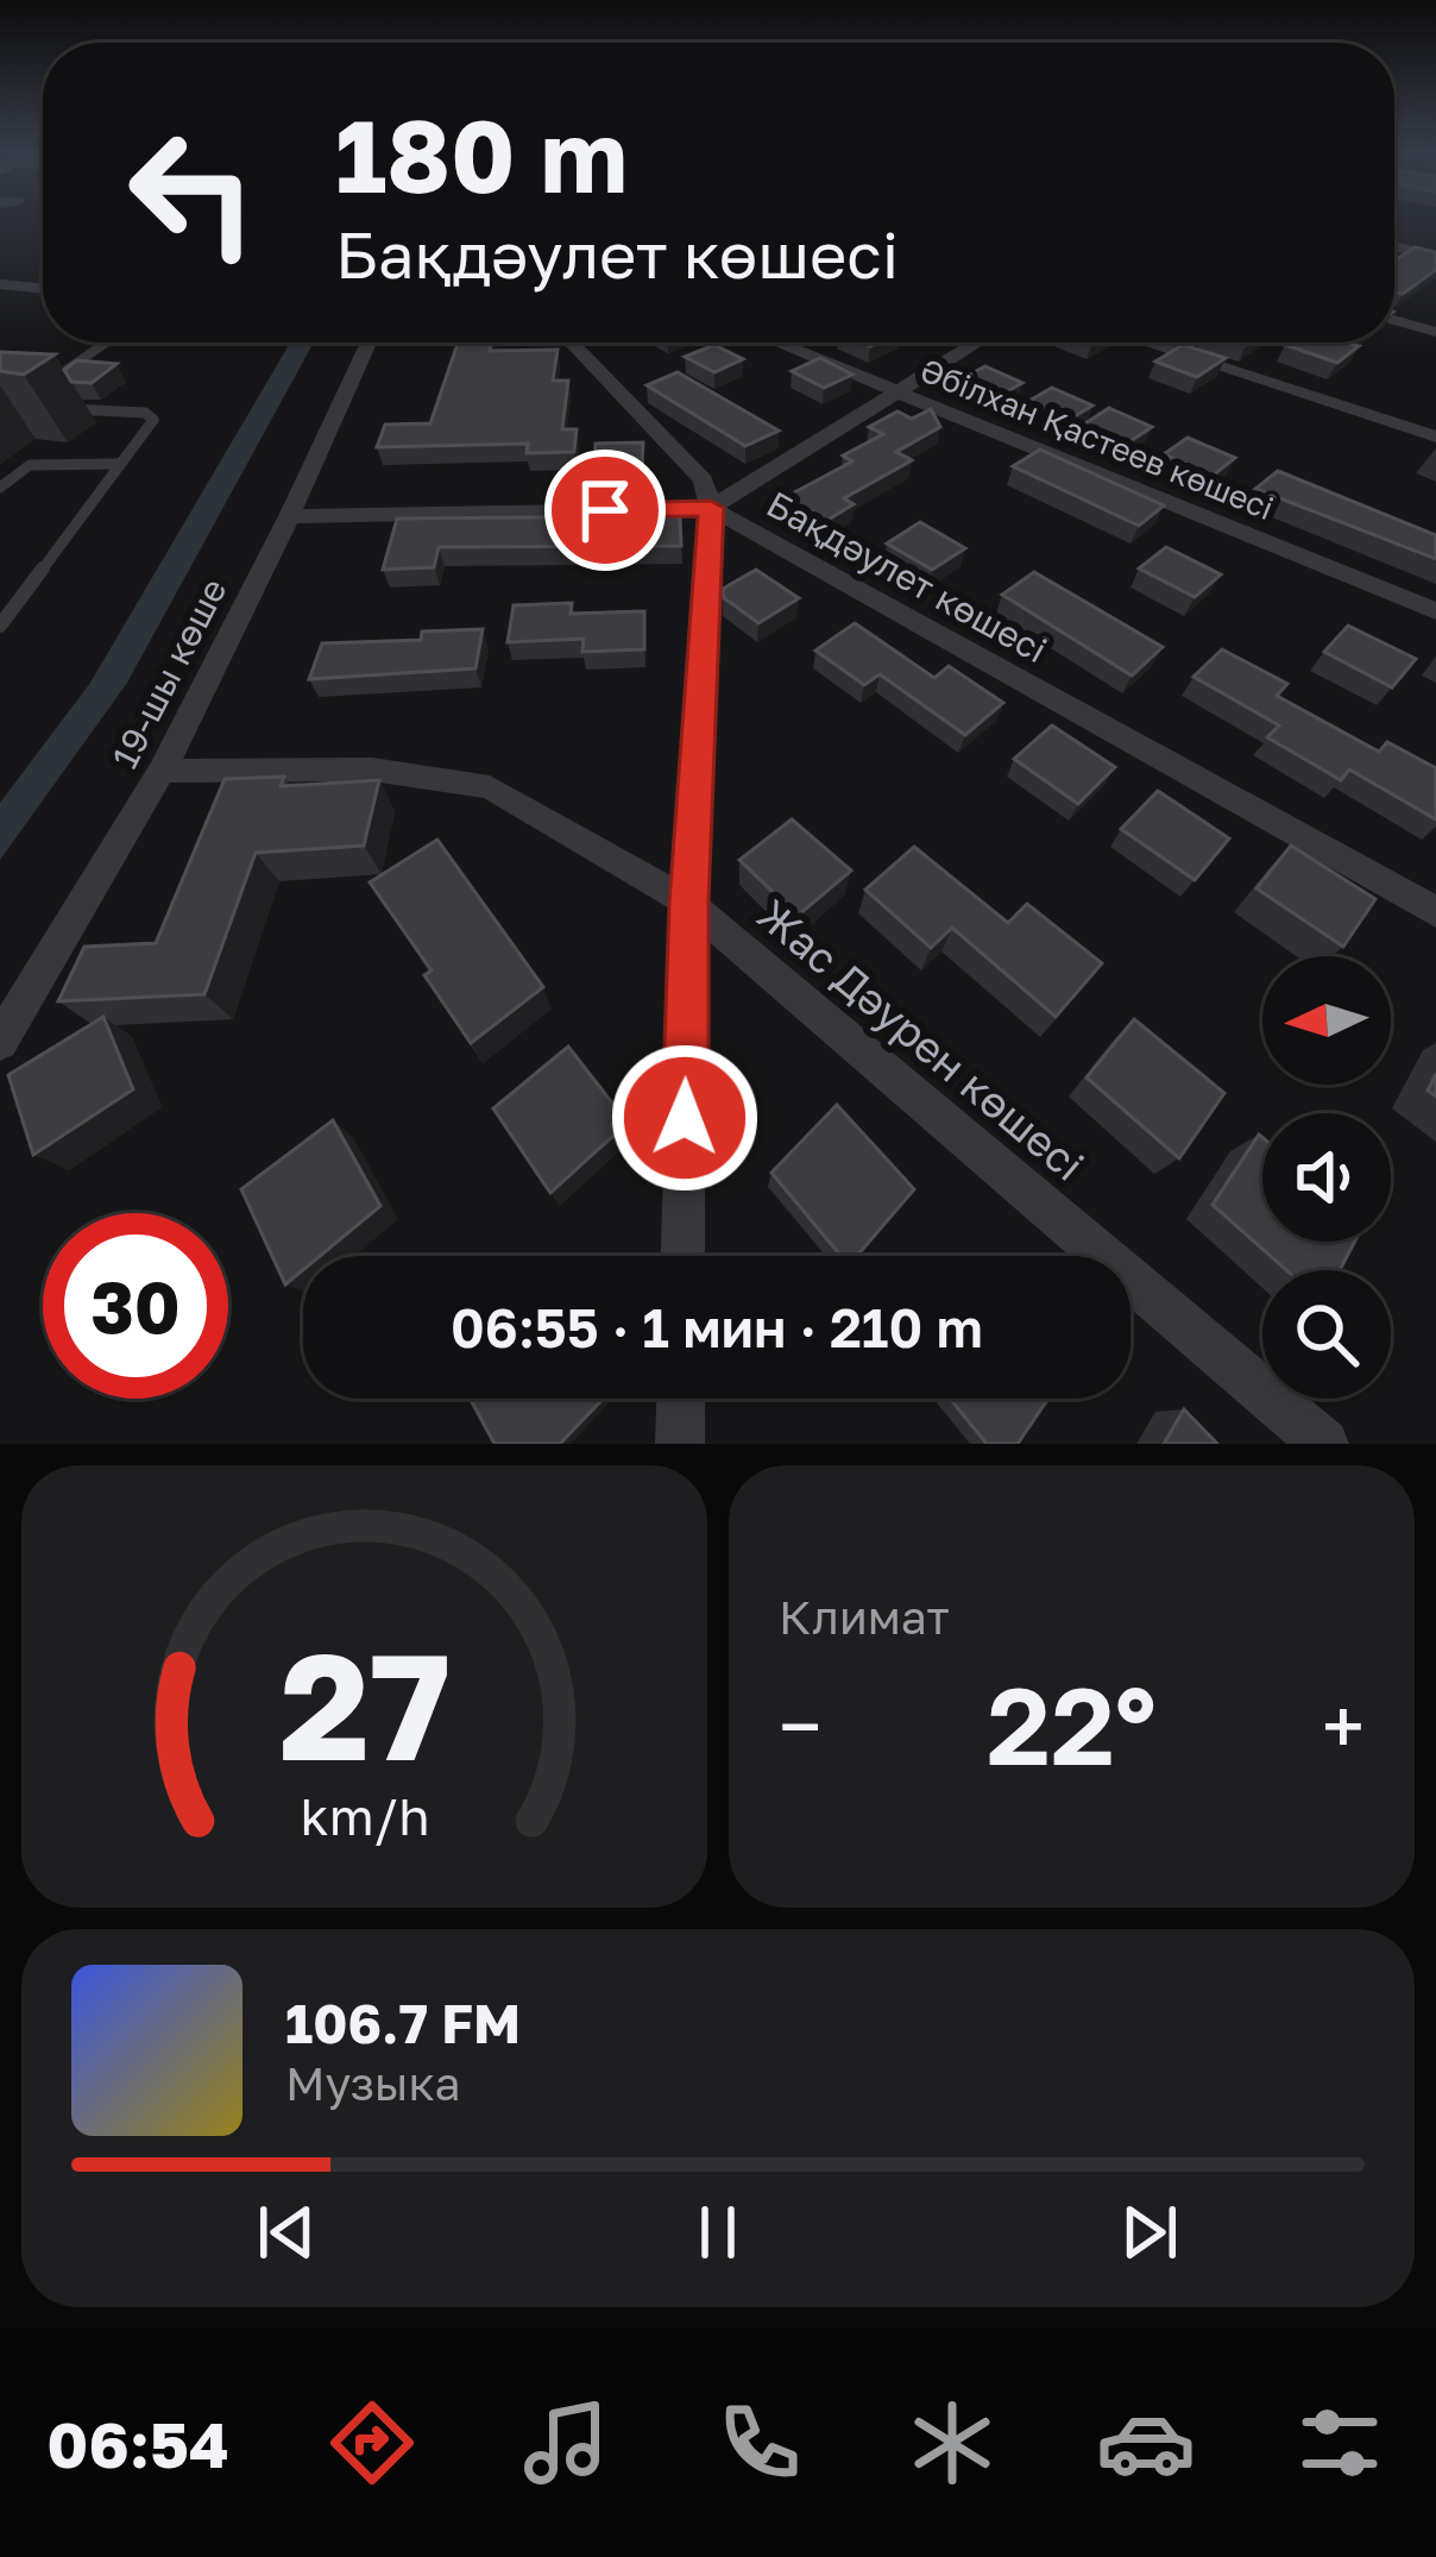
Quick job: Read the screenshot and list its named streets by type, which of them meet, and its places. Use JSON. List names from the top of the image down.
{
  "streets": {
    "street": [
      "Әбілхан Қастеев көшесi",
      "Бақдәулет көшесi",
      "19-шы көше",
      "Жас Дәурен көшесі"
    ]
  },
  "crossings": [
    ["Бақдәулет көшесi", "19-шы көше"],
    ["19-шы көше", "Жас Дәурен көшесі"]
  ],
  "north": "left",
  "page": {
    "turn": ["180 m", "Бақдәулет көшесi"],
    "limit": "30",
    "trip": "06:55 · 1 мин · 210 m",
    "tile": "Климат",
    "heat": ["−", "22°", "+"],
    "song": ["106.7 FM", "Музыка"],
    "tabs": "06:54",
    "gauge": ["27", "km/h"]
  }
}
